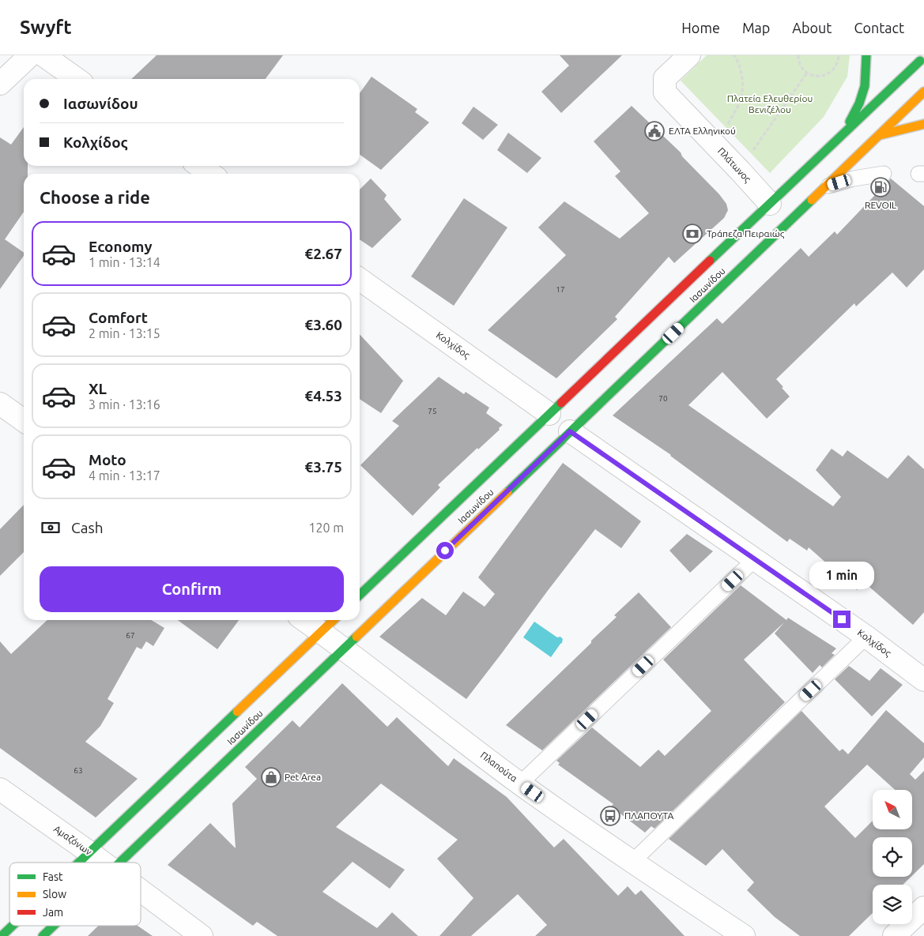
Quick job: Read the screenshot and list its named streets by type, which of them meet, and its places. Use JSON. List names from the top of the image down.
{
  "streets": {
    "street": [
      "Πλάτωνος",
      "Ιασωνίδου",
      "Κολχίδος",
      "Πλαπούτα",
      "Αμαζόνων"
    ]
  },
  "crossings": [
    ["Πλάτωνος", "Ιασωνίδου"],
    ["Ιασωνίδου", "Κολχίδος"],
    ["Ιασωνίδου", "Πλαπούτα"],
    ["Ιασωνίδου", "Αμαζόνων"]
  ],
  "parks": ["Πλατεία Ελευθερίου Βενιζέλου"],
  "places": {
    "public building": ["ΕΛΤΑ Ελληνικού"],
    "fuel station": ["REVOIL"],
    "bank": ["Τράπεζα Πειραιώς"],
    "shop": ["Pet Area"],
    "bus stop": ["ΠΛΑΠΟΥΤΑ"]
  },
  "house_numbers": [
    "17",
    "70",
    "75",
    "67",
    "63"
  ],
  "legend": ["Fast", "Slow", "Jam"],
  "north": "top left",
  "page": {
    "header": "Swyft",
    "nav": [
      "Home",
      "Map",
      "About",
      "Contact"
    ],
    "banner": ["Ιασωνίδου", "Κολχίδος"],
    "heading": "Choose a ride",
    "list": [
      {
        "name": "Economy",
        "note": "1 min · 13:14",
        "value": "€2.67"
      },
      {
        "name": "Comfort",
        "note": "2 min · 13:15",
        "value": "€3.60"
      },
      {
        "name": "XL",
        "note": "3 min · 13:16",
        "value": "€4.53"
      },
      {
        "name": "Moto",
        "note": "4 min · 13:17",
        "value": "€3.75"
      }
    ],
    "pay": ["Cash", "120 m"],
    "buttons": "Confirm",
    "bubble": "1 min"
  }
}
